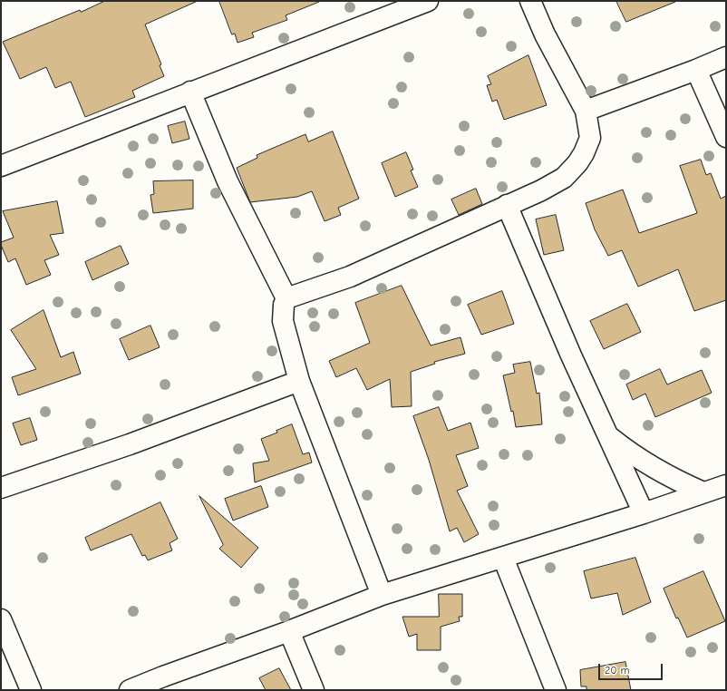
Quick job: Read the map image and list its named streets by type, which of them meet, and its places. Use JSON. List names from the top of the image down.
{
  "scale_bar": "20 m"
}
